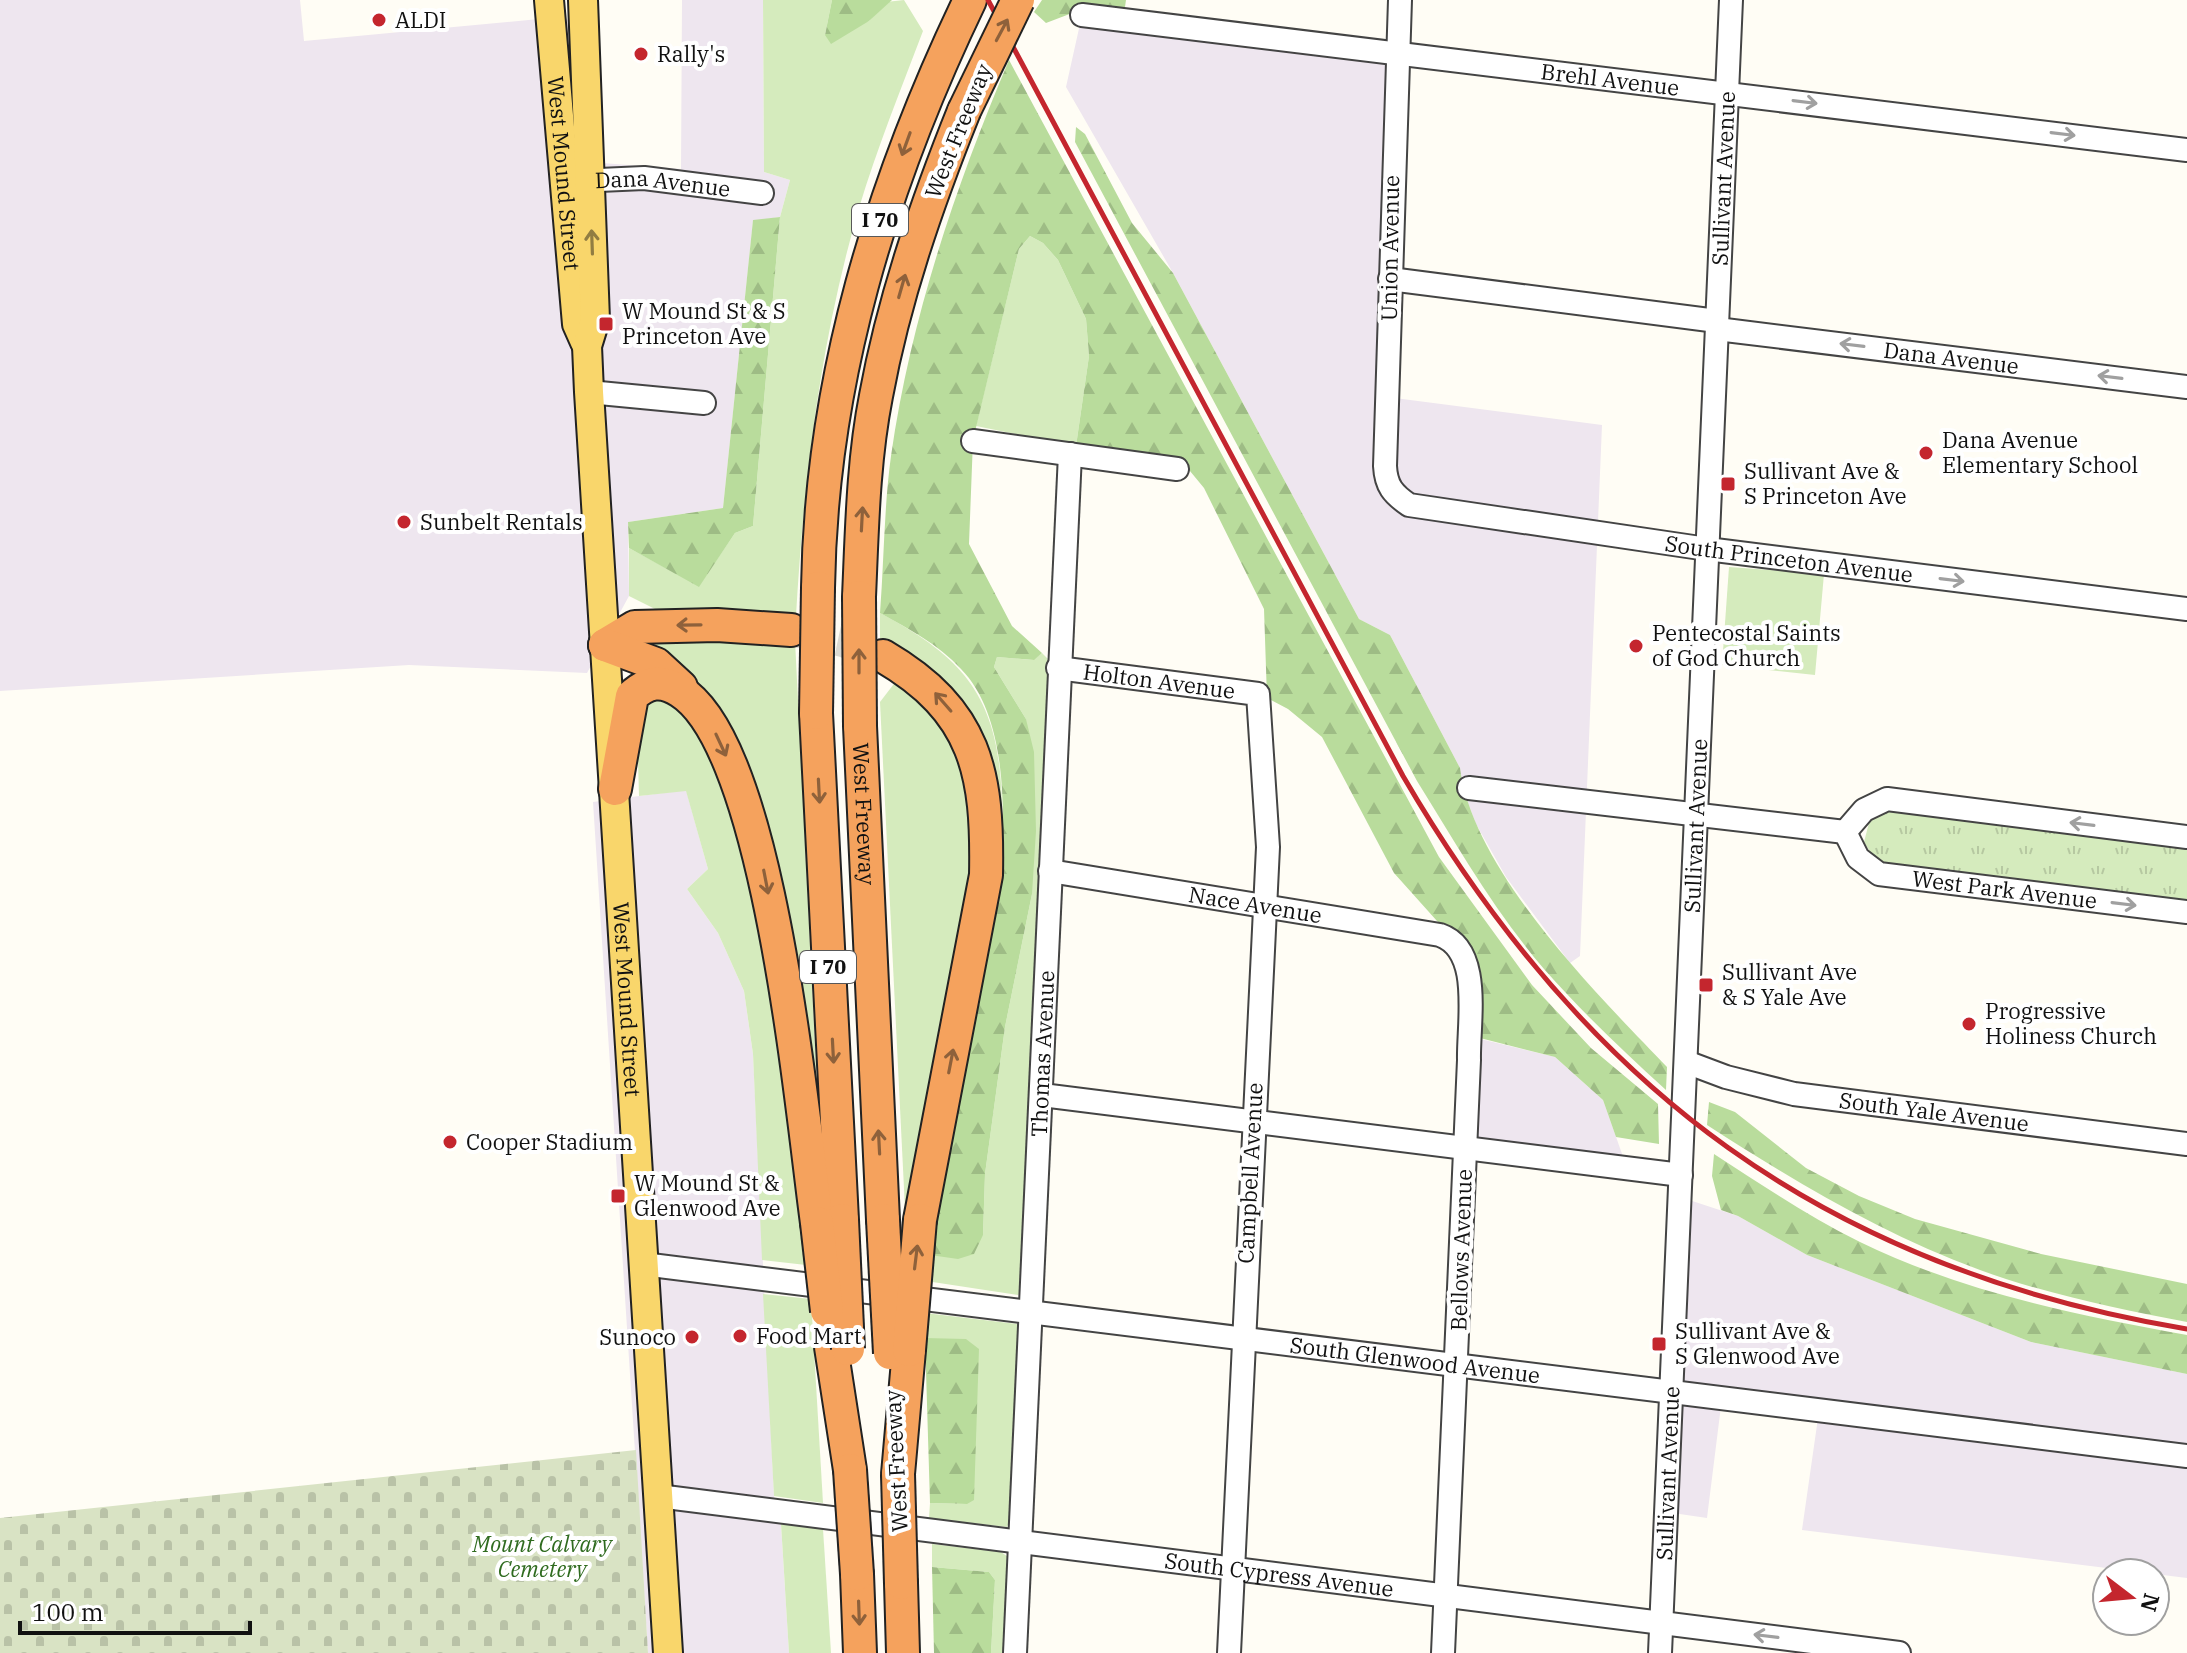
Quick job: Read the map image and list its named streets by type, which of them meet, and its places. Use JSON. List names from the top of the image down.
{
  "streets": {
    "highway": ["West Freeway", "I 70"],
    "main road": ["West Mound Street"],
    "street": [
      "Brehl Avenue",
      "Sullivant Avenue",
      "Dana Avenue",
      "Union Avenue",
      "South Princeton Avenue",
      "Holton Avenue",
      "West Park Avenue",
      "Nace Avenue",
      "Thomas Avenue",
      "South Yale Avenue",
      "Campbell Avenue",
      "Bellows Avenue",
      "South Glenwood Avenue",
      "South Cypress Avenue"
    ]
  },
  "crossings": [
    ["Brehl Avenue", "Sullivant Avenue"],
    ["Brehl Avenue", "Union Avenue"],
    ["West Mound Street", "Dana Avenue"],
    ["West Mound Street", "South Glenwood Avenue"],
    ["West Mound Street", "South Cypress Avenue"],
    ["Sullivant Avenue", "Dana Avenue"],
    ["Sullivant Avenue", "South Princeton Avenue"],
    ["Sullivant Avenue", "South Yale Avenue"],
    ["Sullivant Avenue", "South Glenwood Avenue"],
    ["Sullivant Avenue", "South Cypress Avenue"],
    ["Dana Avenue", "Union Avenue"],
    ["Union Avenue", "South Princeton Avenue"],
    ["Holton Avenue", "Thomas Avenue"],
    ["Holton Avenue", "Campbell Avenue"],
    ["Nace Avenue", "Thomas Avenue"],
    ["Nace Avenue", "Campbell Avenue"],
    ["Nace Avenue", "Bellows Avenue"],
    ["Thomas Avenue", "South Glenwood Avenue"],
    ["Thomas Avenue", "South Cypress Avenue"],
    ["Campbell Avenue", "South Glenwood Avenue"],
    ["Campbell Avenue", "South Cypress Avenue"],
    ["Bellows Avenue", "South Glenwood Avenue"],
    ["Bellows Avenue", "South Cypress Avenue"]
  ],
  "one_way": ["Brehl Avenue", "Dana Avenue", "South Princeton Avenue"],
  "parks": ["Mount Calvary Cemetery"],
  "places": {
    "other": [
      "ALDI",
      "Rally's",
      "Dana Avenue Elementary School",
      "Sunbelt Rentals",
      "Pentecostal Saints of God Church",
      "Progressive Holiness Church",
      "Cooper Stadium",
      "Food Mart",
      "Sunoco"
    ],
    "transit": [
      "W Mound St & S Princeton Ave",
      "Sullivant Ave & S Princeton Ave",
      "Sullivant Ave & S Yale Ave",
      "W Mound St & Glenwood Ave",
      "Sullivant Ave & S Glenwood Ave"
    ]
  },
  "scale_bar": "100 m",
  "north": "right"
}
